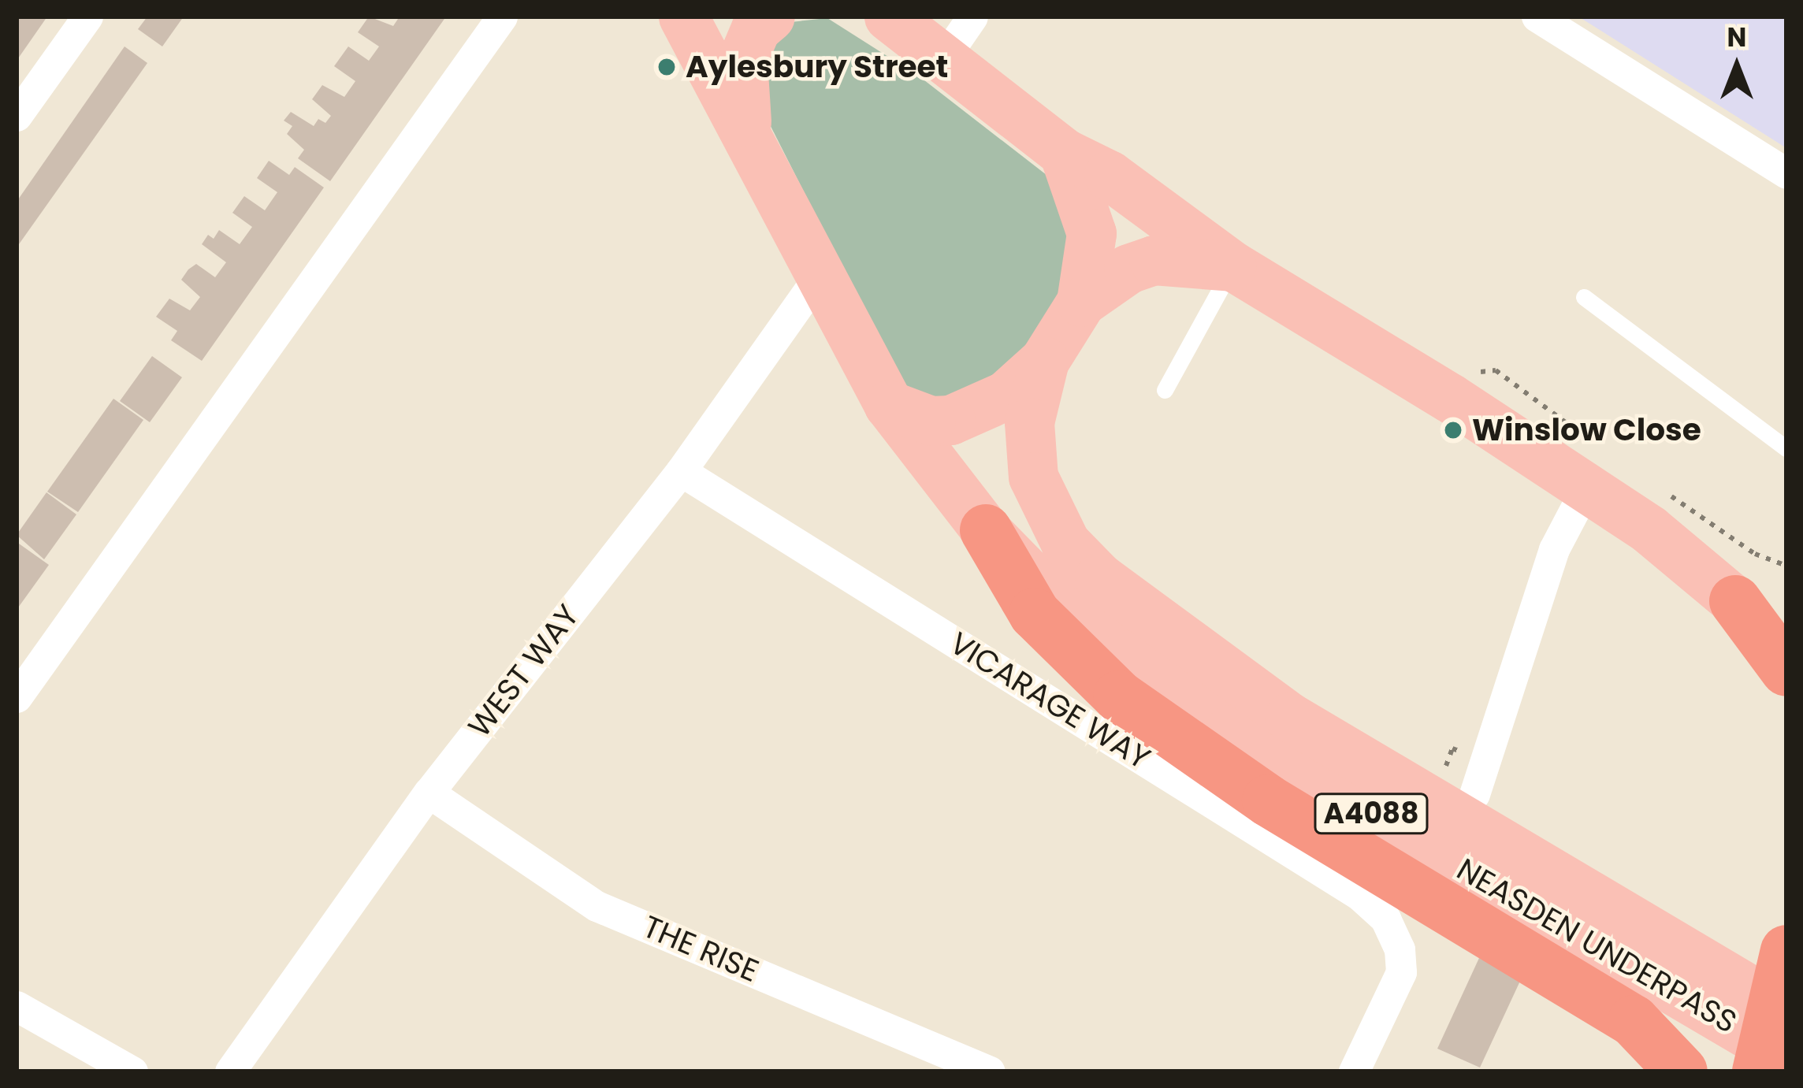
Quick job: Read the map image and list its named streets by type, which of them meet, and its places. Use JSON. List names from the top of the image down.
{
  "streets": {
    "main road": ["A4088", "NEASDEN UNDERPASS"],
    "street": ["WEST WAY", "VICARAGE WAY", "THE RISE"]
  },
  "crossings": [
    ["WEST WAY", "VICARAGE WAY"],
    ["WEST WAY", "NEASDEN UNDERPASS"],
    ["WEST WAY", "THE RISE"]
  ],
  "places": ["Aylesbury Street", "Winslow Close"],
  "north": "top"
}
